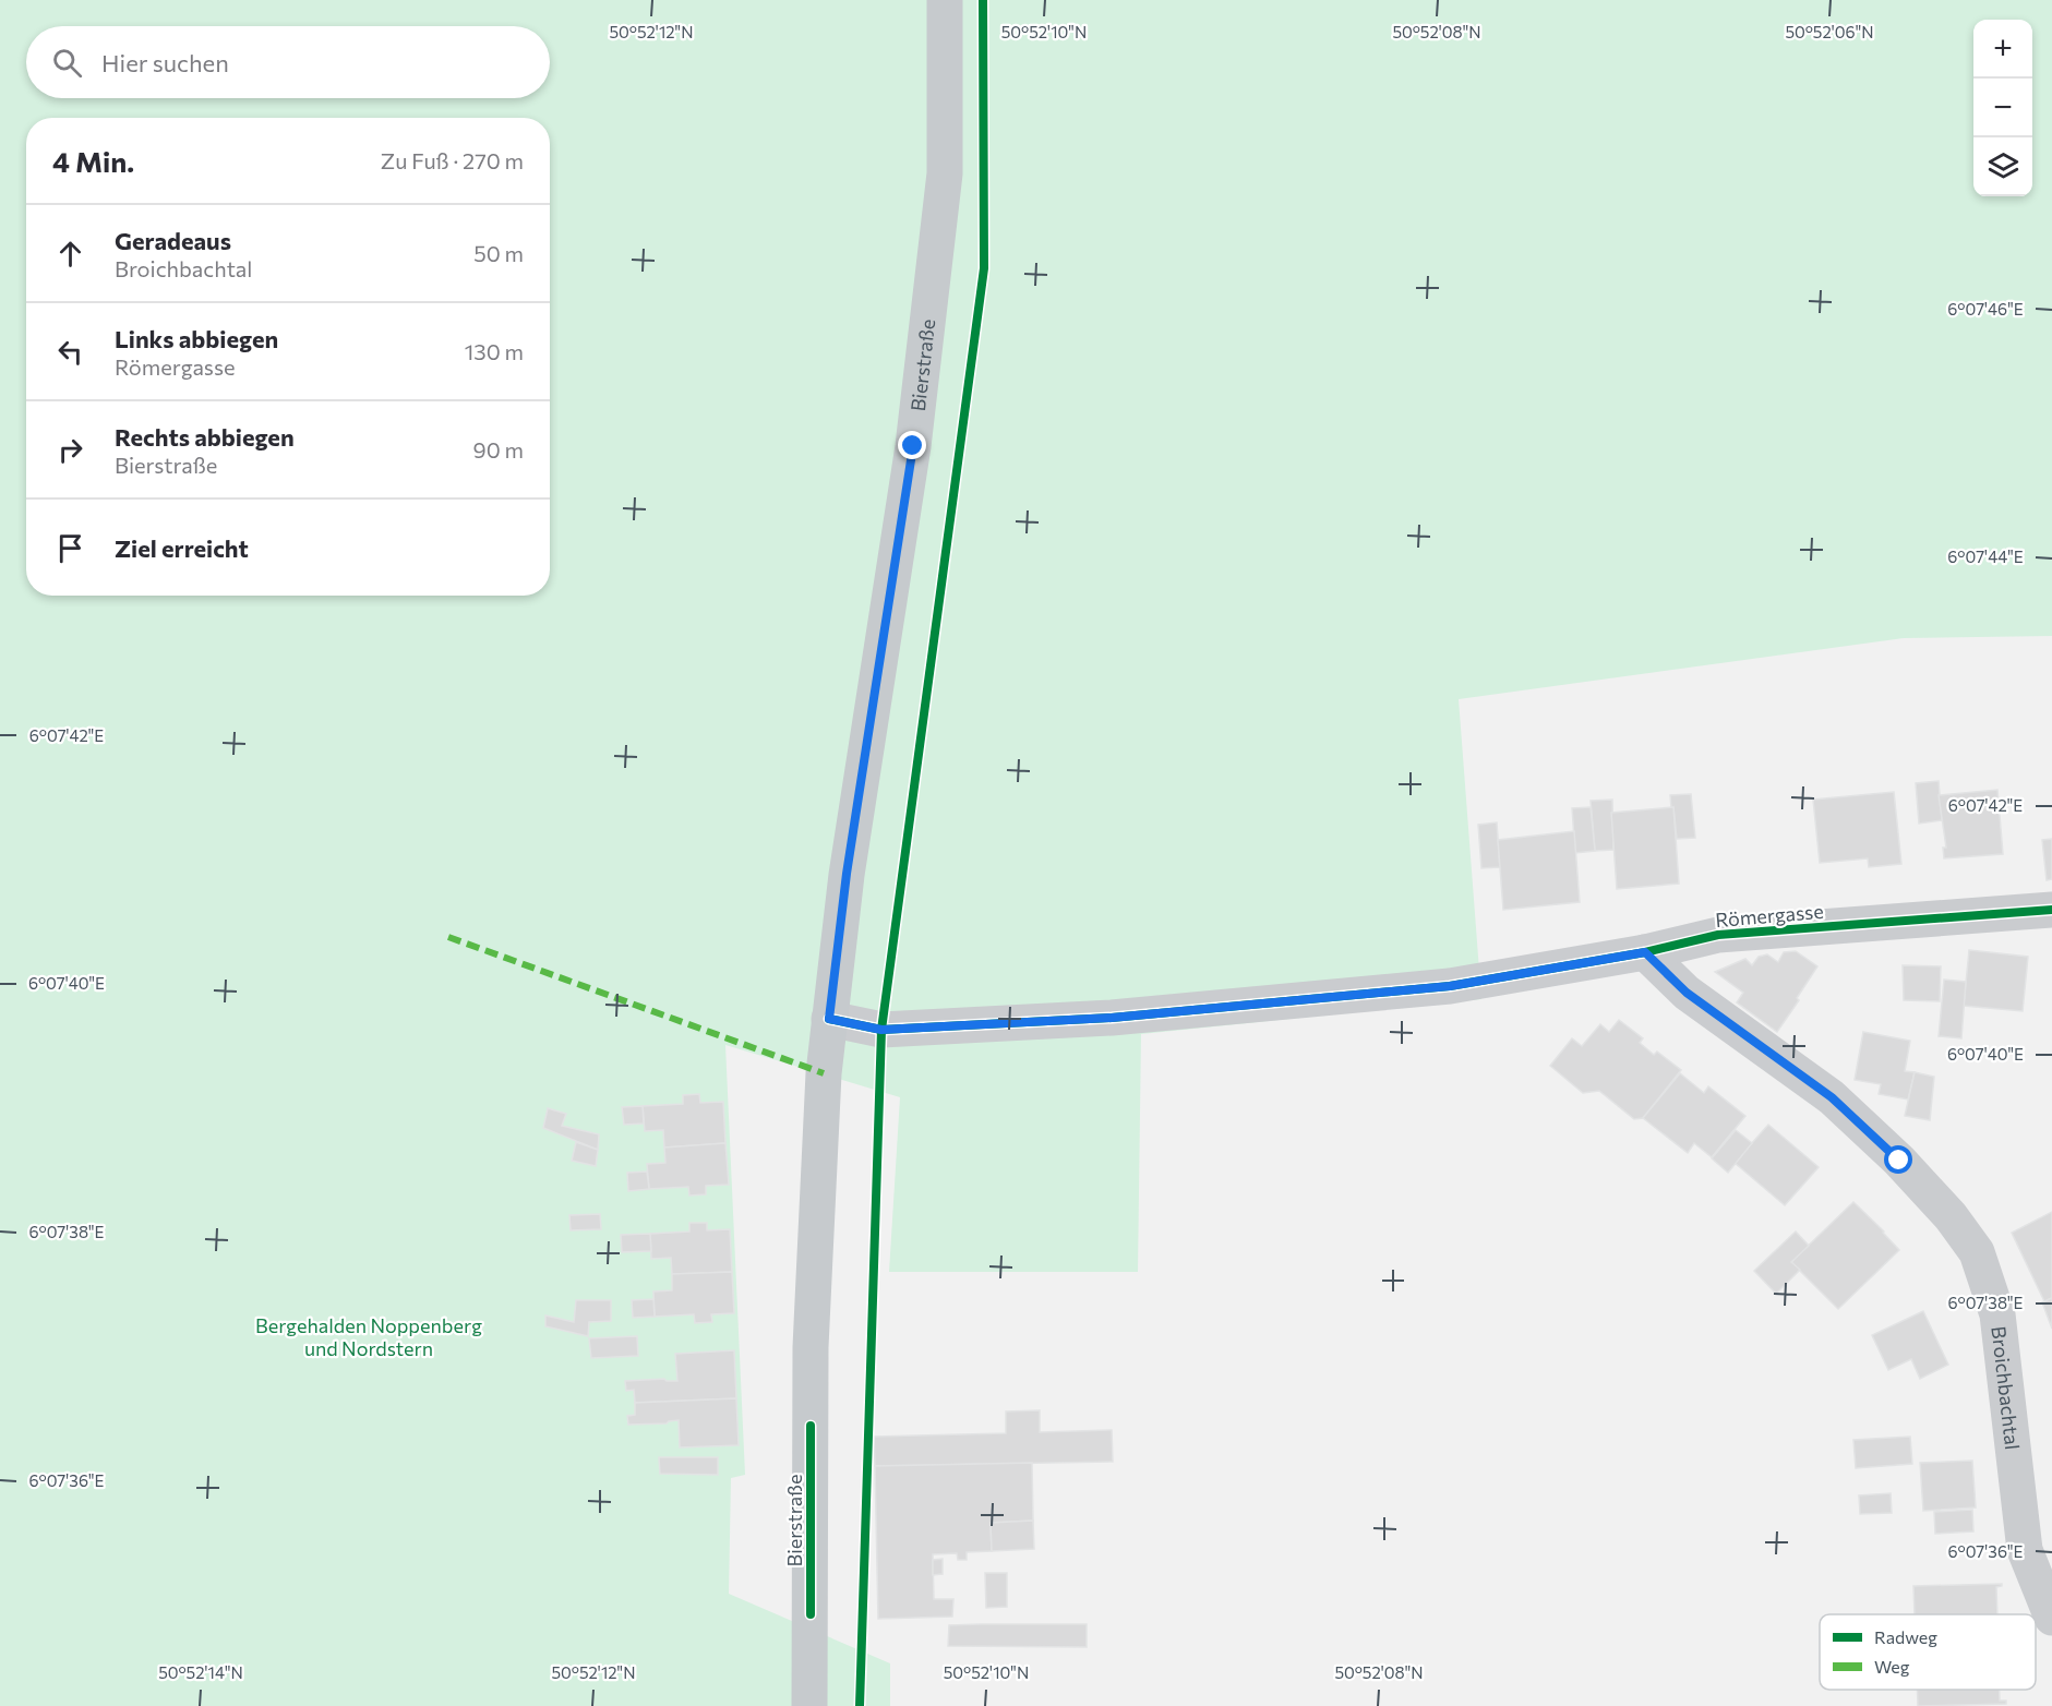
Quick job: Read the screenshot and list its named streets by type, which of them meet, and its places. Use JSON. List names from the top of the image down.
{
  "streets": {
    "main road": ["Bierstraße"],
    "street": ["Römergasse", "Broichbachtal"]
  },
  "crossings": [
    ["Bierstraße", "Römergasse"],
    ["Römergasse", "Broichbachtal"]
  ],
  "parks": ["Bergehalden Noppenberg und Nordstern"],
  "legend": ["Radweg", "Weg"],
  "page": {
    "map_buttons": ["+", "−"],
    "search": "Hier suchen",
    "heading": ["4 Min.", "Zu Fuß · 270 m"],
    "list": [
      ["Geradeaus", "Broichbachtal", "50 m"],
      ["Links abbiegen", "Römergasse", "130 m"],
      ["Rechts abbiegen", "Bierstraße", "90 m"],
      "Ziel erreicht"
    ]
  },
  "coordinates": [
    "50°52'12\"N",
    "50°52'10\"N",
    "50°52'08\"N",
    "50°52'06\"N",
    "6°07'46\"E",
    "6°07'44\"E",
    "6°07'42\"E",
    "6°07'40\"E",
    "6°07'38\"E",
    "6°07'36\"E",
    "50°52'14\"N"
  ]
}
